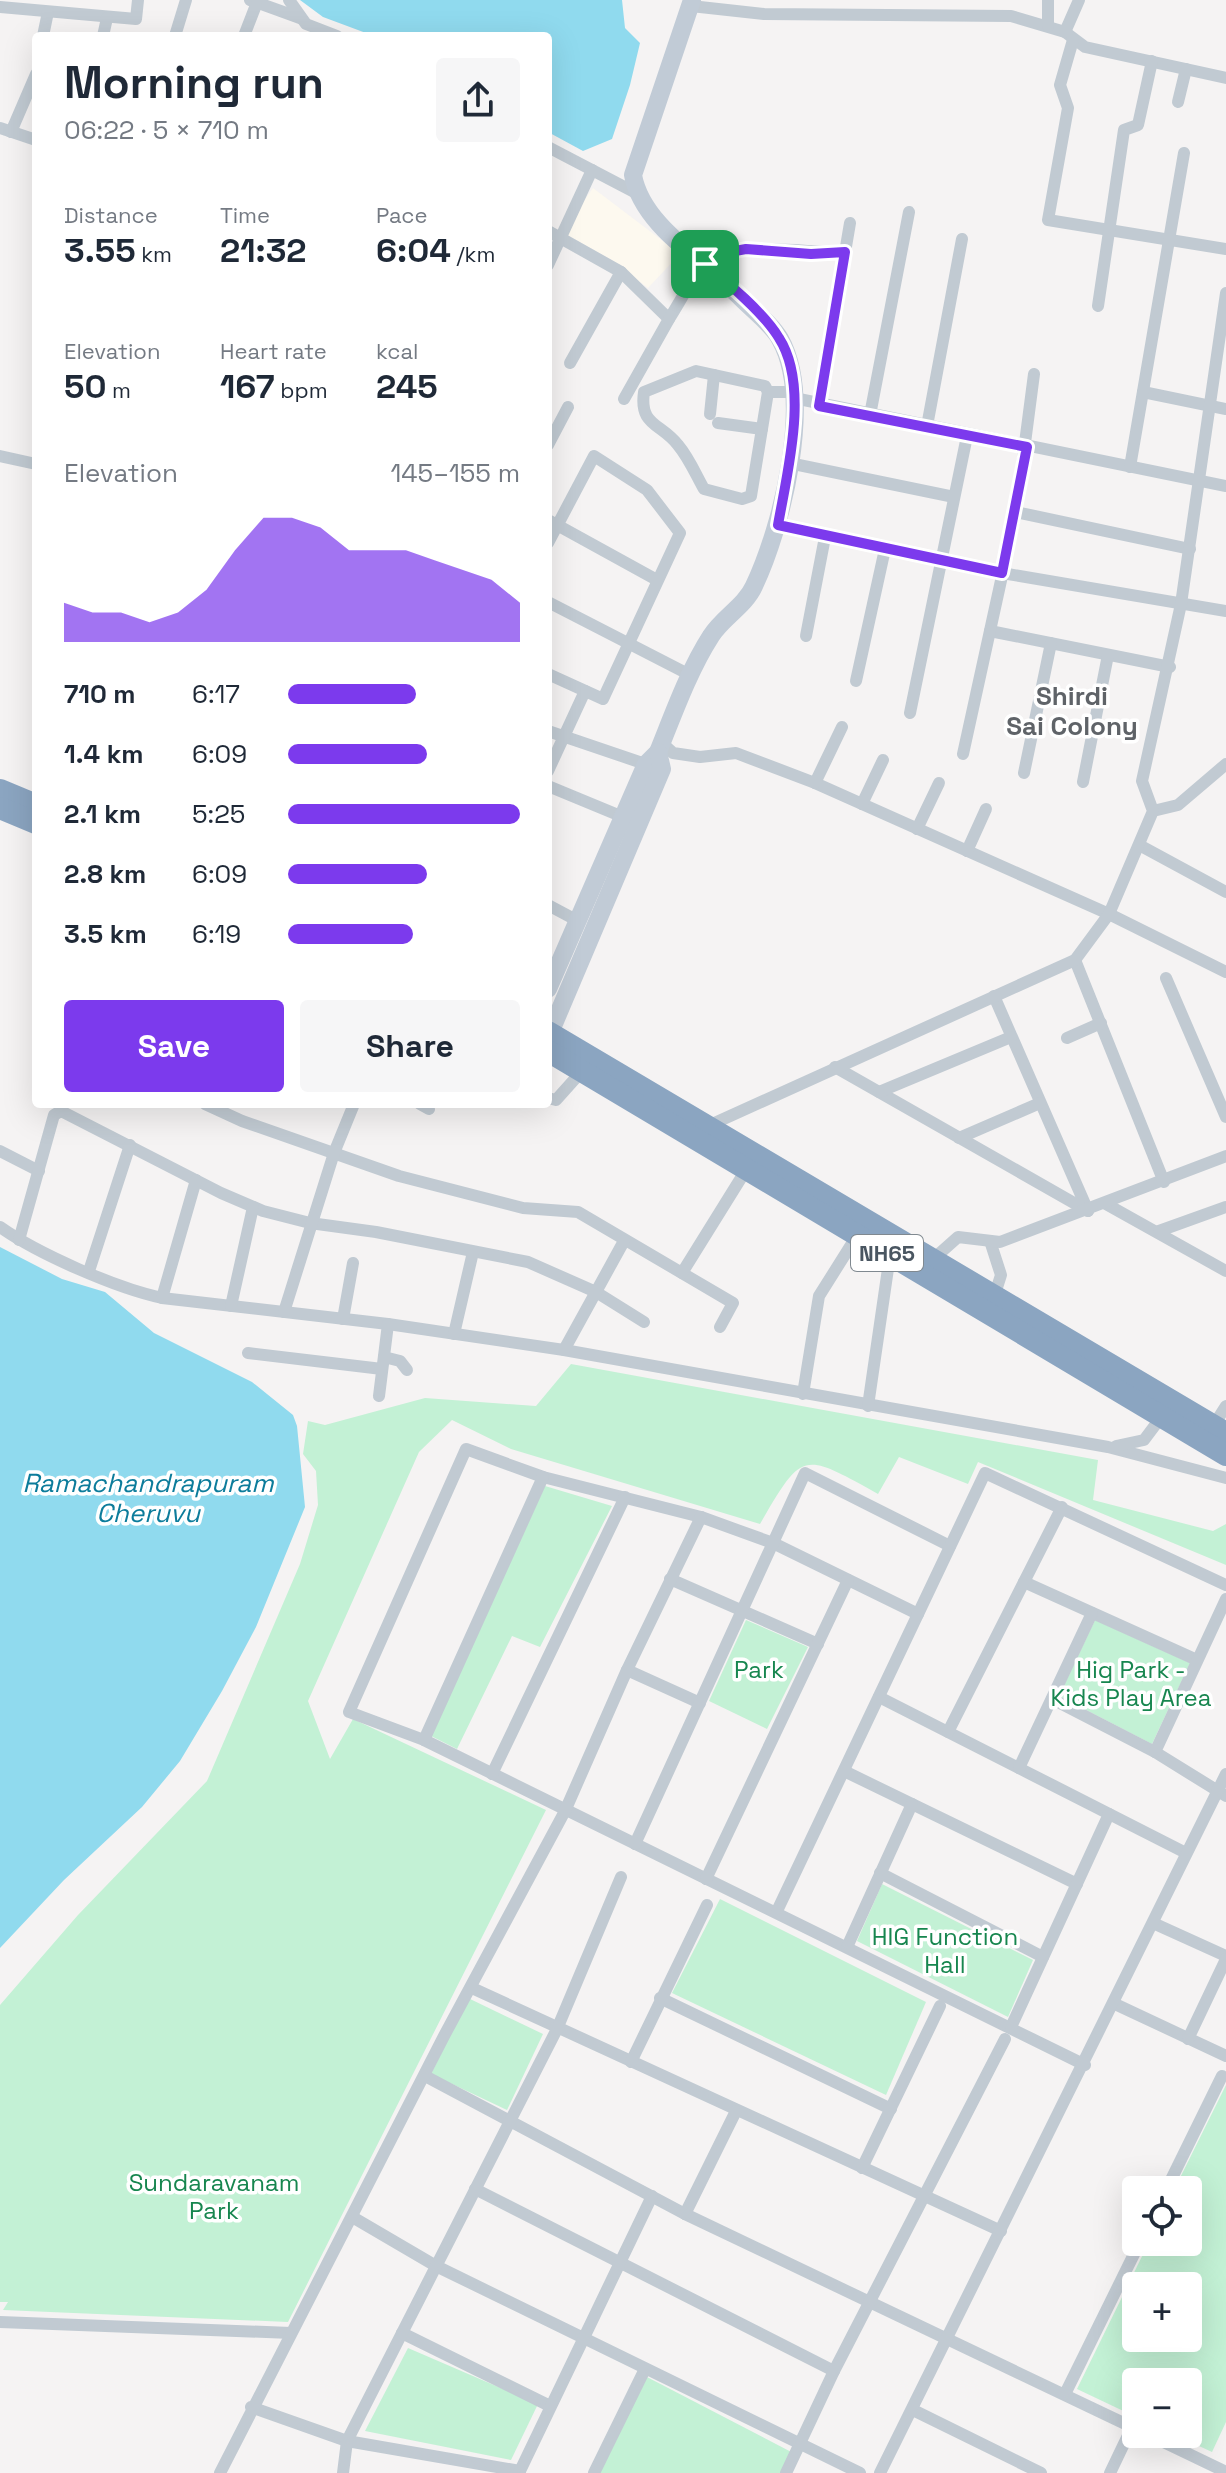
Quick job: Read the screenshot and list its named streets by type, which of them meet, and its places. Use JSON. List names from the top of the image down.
{
  "streets": {
    "highway": ["NH65"]
  },
  "districts": ["Shirdi Sai Colony"],
  "water": ["Ramachandrapuram Cheruvu"],
  "parks": [
    "Park",
    "Hig Park - Kids Play Area",
    "HIG Function Hall",
    "Sundaravanam Park"
  ],
  "page": {
    "heading": ["Morning run", "06:22 · 5 × 710 m"],
    "stats": [
      ["Distance", "3.55 km"],
      ["Time", "21:32"],
      ["Pace", "6:04 /km"],
      ["Elevation", "50 m"],
      ["Heart rate", "167 bpm"],
      ["kcal", "245"]
    ],
    "chart": ["Elevation", "145–155 m"],
    "list": [
      {
        "name": "710 m",
        "note": "6:17"
      },
      {
        "name": "1.4 km",
        "note": "6:09"
      },
      {
        "name": "2.1 km",
        "note": "5:25"
      },
      {
        "name": "2.8 km",
        "note": "6:09"
      },
      {
        "name": "3.5 km",
        "note": "6:19"
      }
    ],
    "buttons": ["Save", "Share"],
    "map_buttons": ["+", "−"]
  }
}
